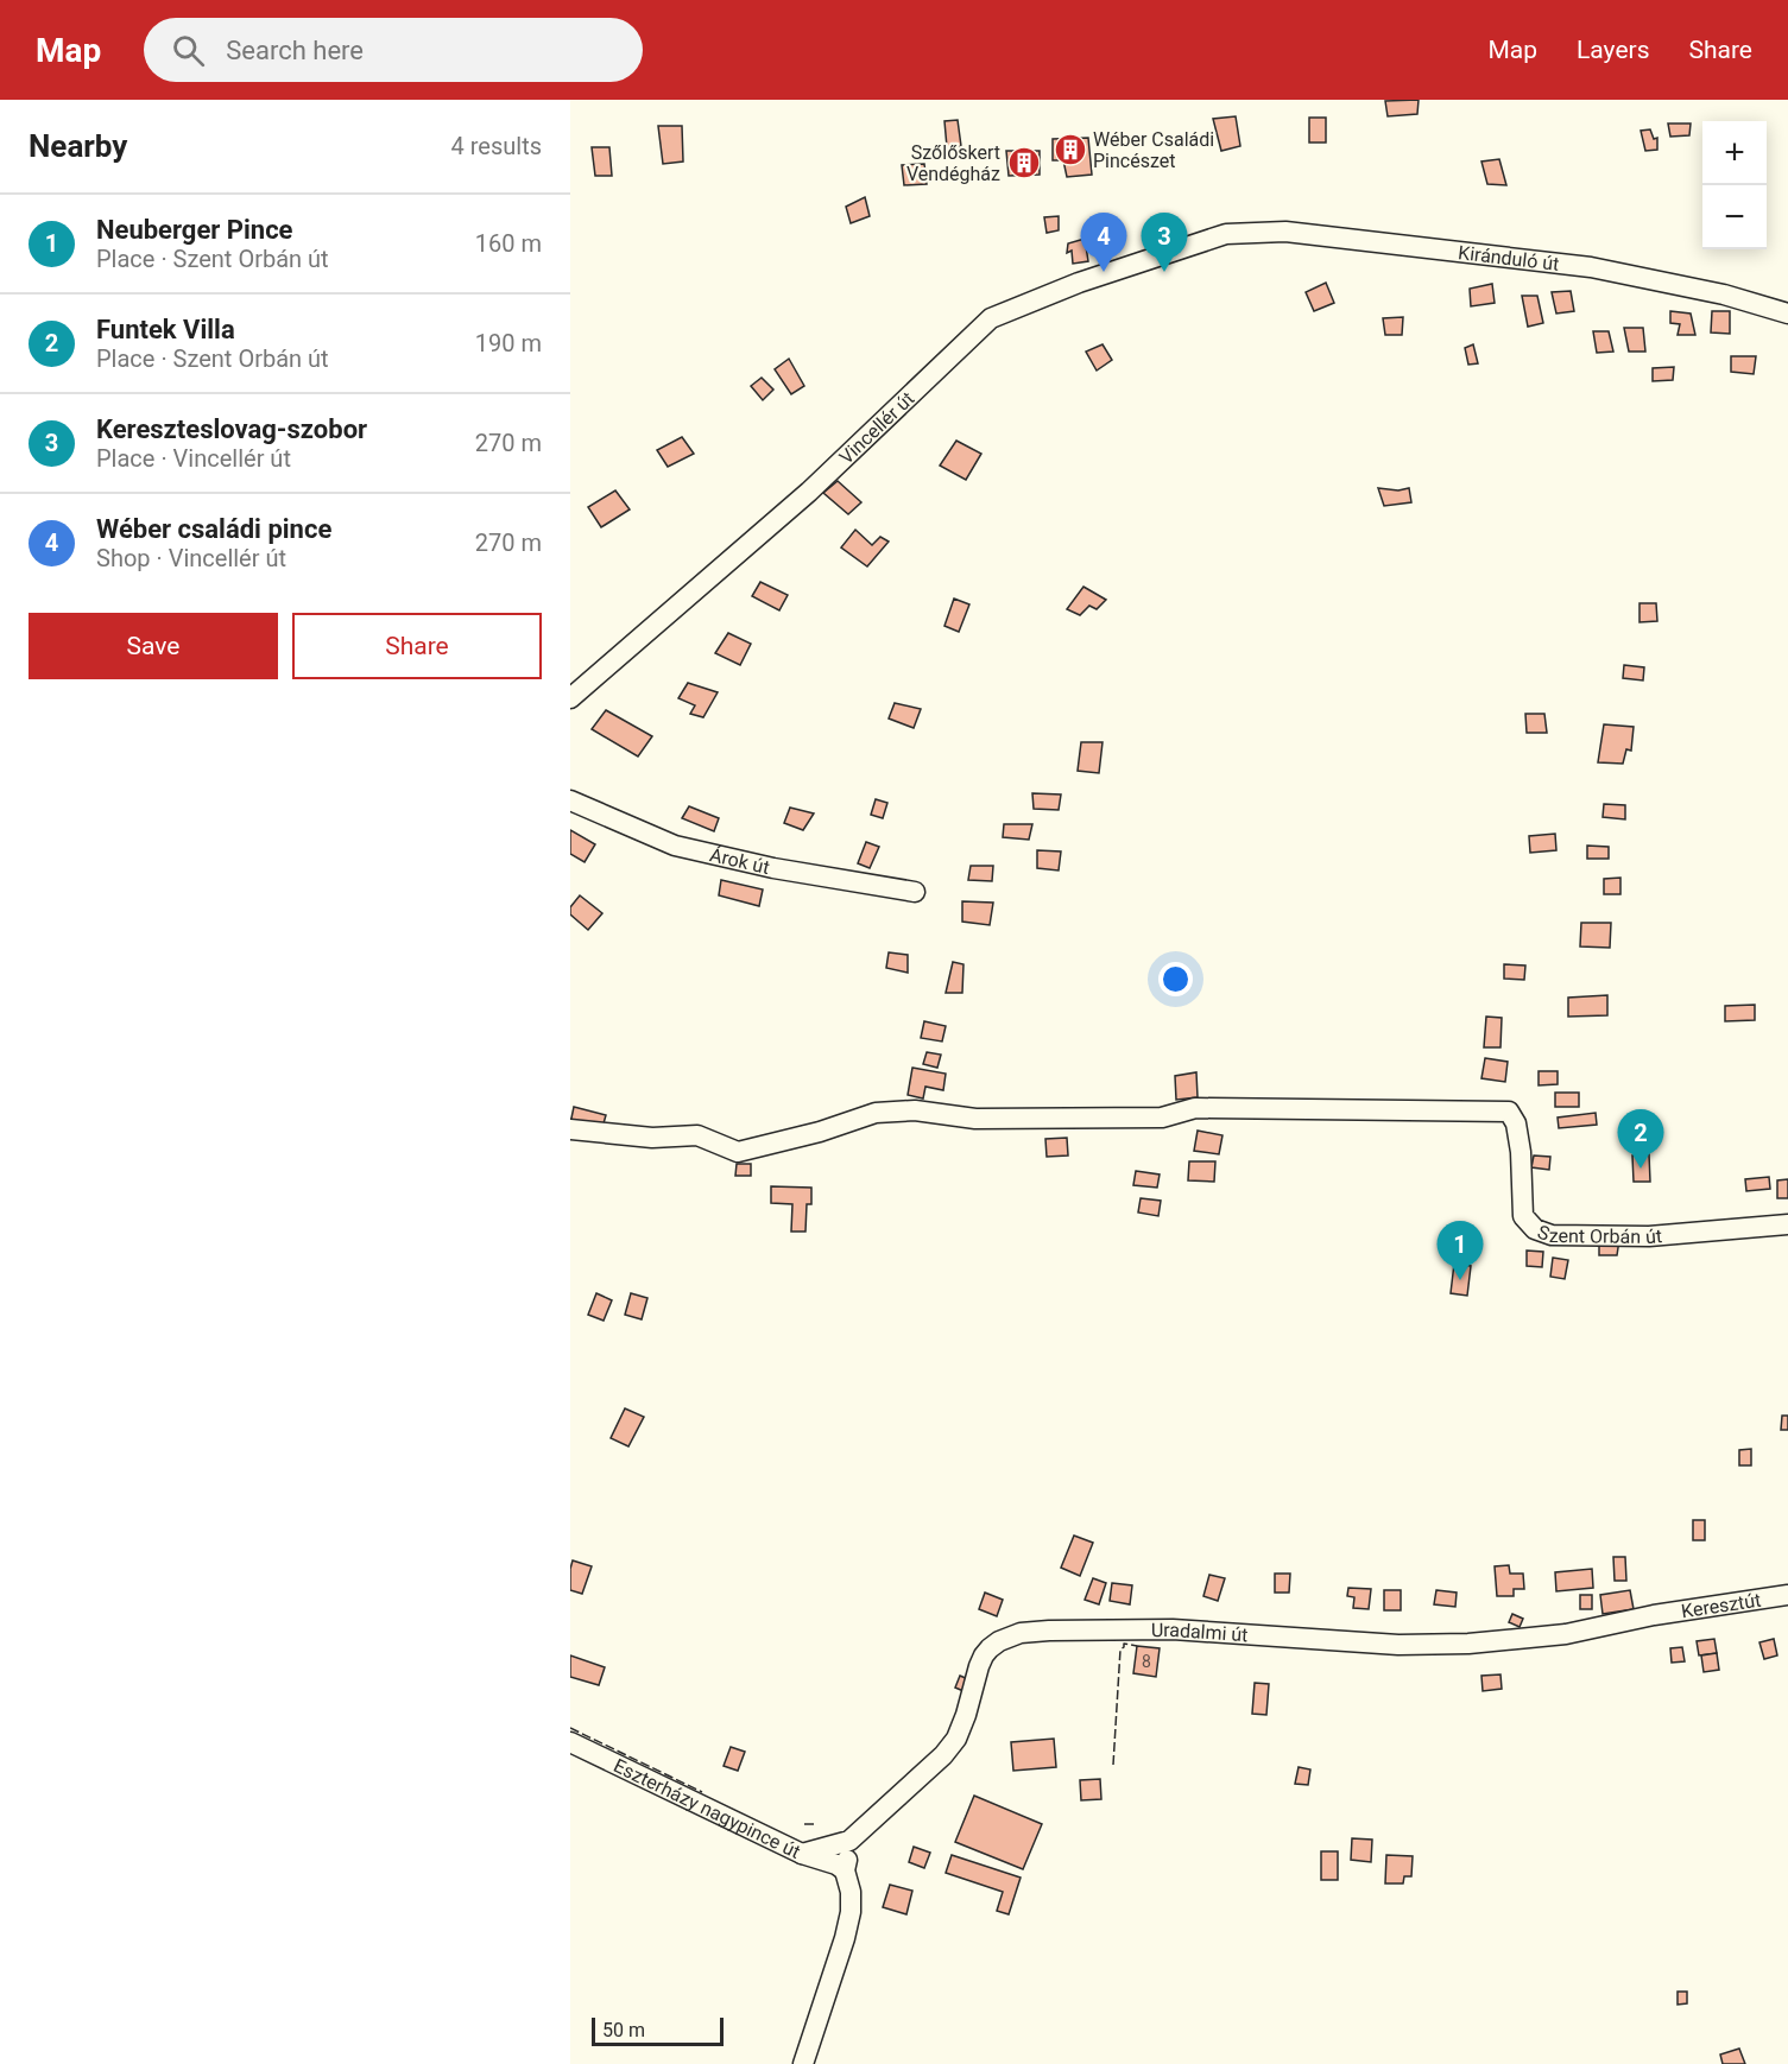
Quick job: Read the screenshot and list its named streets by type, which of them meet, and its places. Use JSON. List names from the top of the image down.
{
  "streets": {
    "street": [
      "Kiránduló út",
      "Vincellér út",
      "Árok út",
      "Szent Orbán út",
      "Keresztút",
      "Uradalmi út",
      "Eszterházy nagypince út"
    ]
  },
  "crossings": [
    ["Kiránduló út", "Vincellér út"],
    ["Keresztút", "Uradalmi út"]
  ],
  "places": {
    "building": ["Wéber Családi Pincészet", "Szőlőskert Vendégház"]
  },
  "house_numbers": ["8"],
  "scale_bar": "50 m",
  "page": {
    "header": "Map",
    "search": "Search here",
    "nav": ["Map", "Layers", "Share"],
    "heading": ["Nearby", "4 results"],
    "map_buttons": ["+", "−"],
    "list": [
      {
        "mark": "1",
        "name": "Neuberger Pince",
        "note": "Place · Szent Orbán út",
        "value": "160 m"
      },
      {
        "mark": "2",
        "name": "Funtek Villa",
        "note": "Place · Szent Orbán út",
        "value": "190 m"
      },
      {
        "mark": "3",
        "name": "Kereszteslovag-szobor",
        "note": "Place · Vincellér út",
        "value": "270 m"
      },
      {
        "mark": "4",
        "name": "Wéber családi pince",
        "note": "Shop · Vincellér út",
        "value": "270 m"
      }
    ],
    "pins": [
      "3",
      "4",
      "2",
      "1"
    ],
    "buttons": ["Save", "Share"],
    "scale": "50 m"
  }
}
